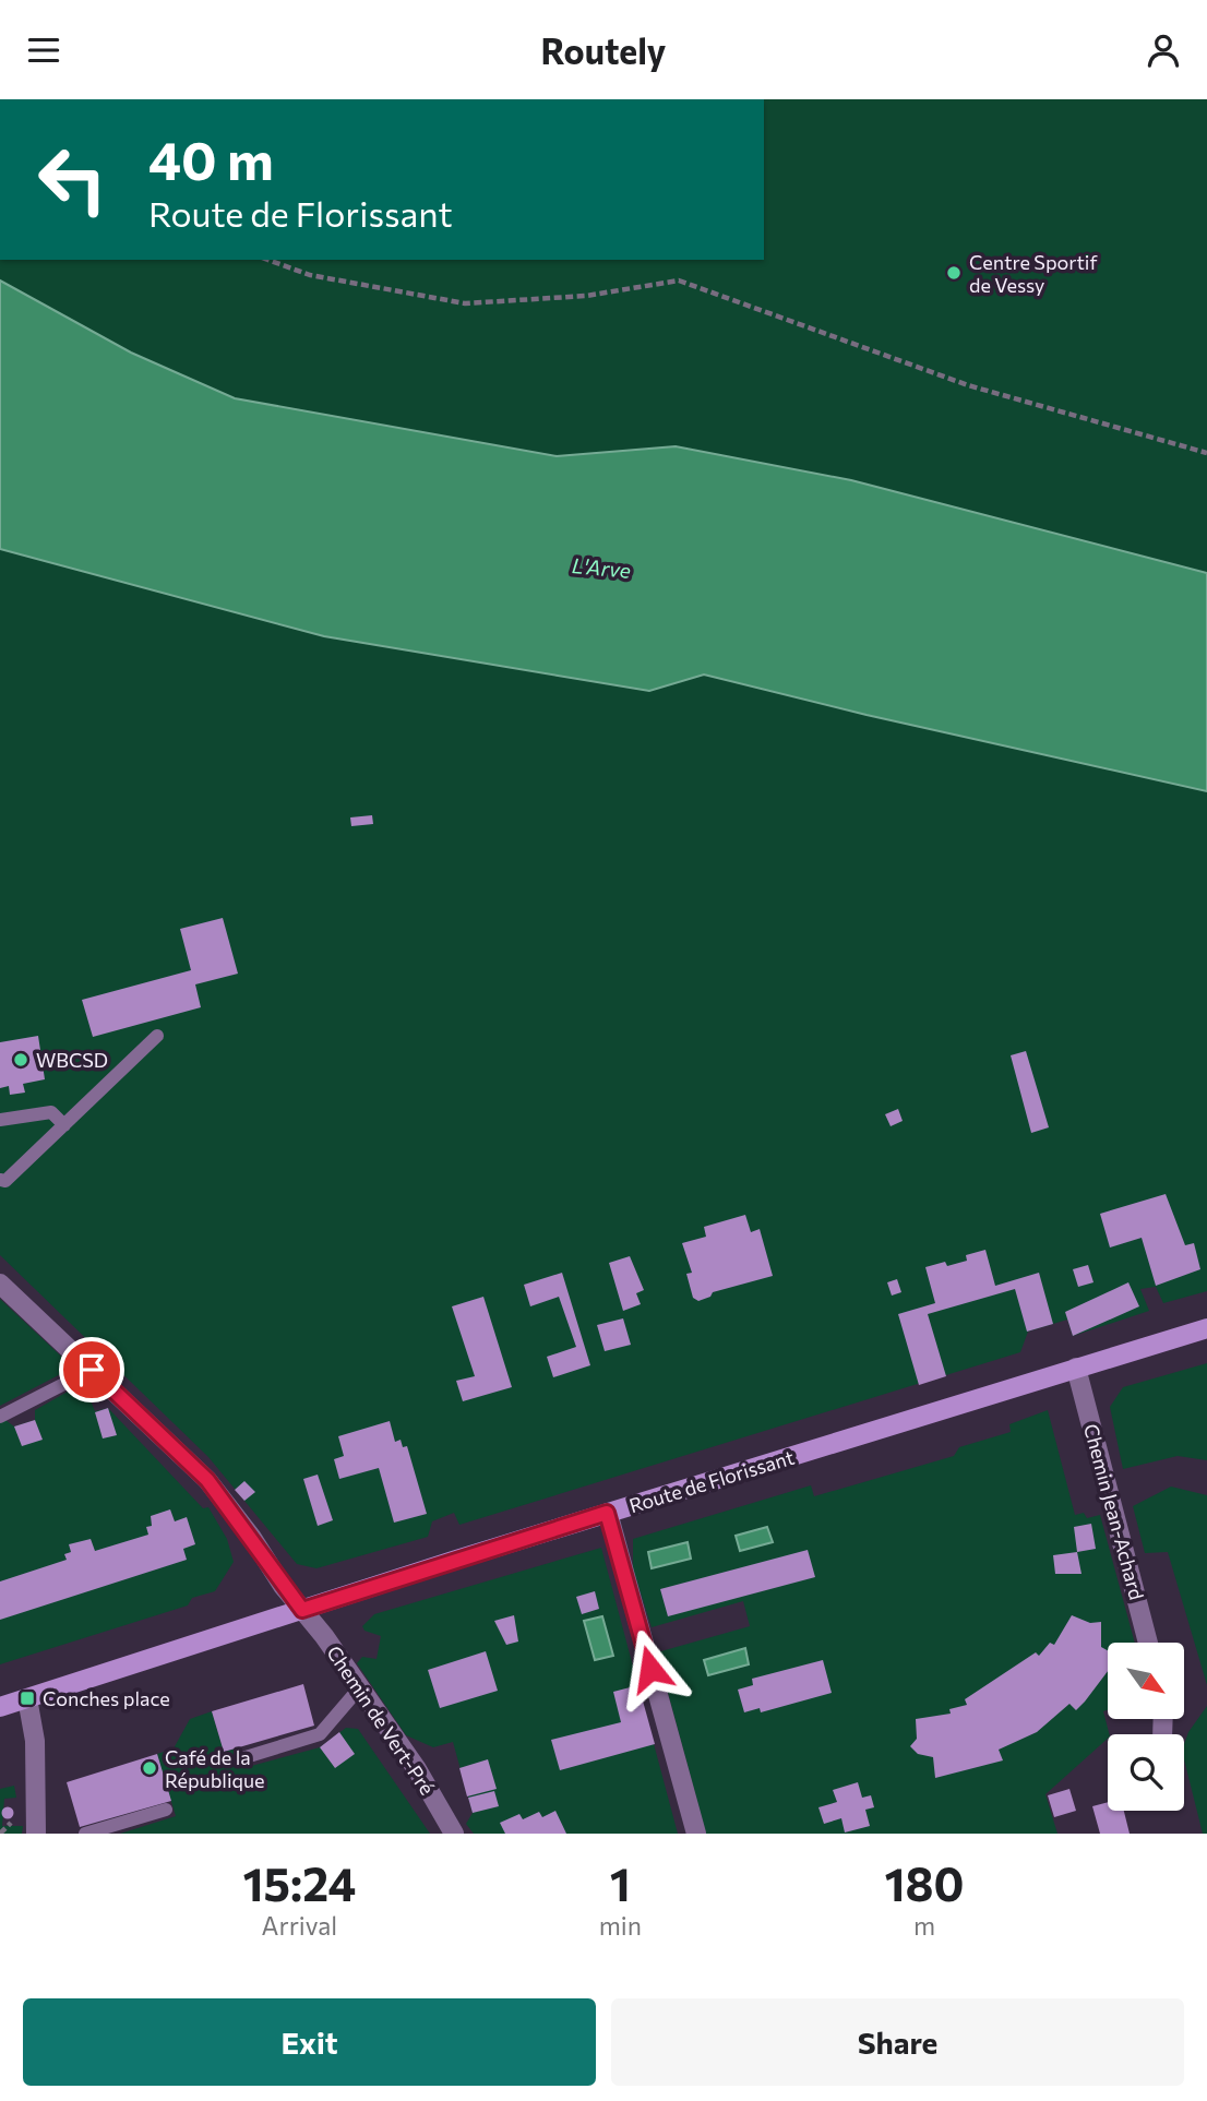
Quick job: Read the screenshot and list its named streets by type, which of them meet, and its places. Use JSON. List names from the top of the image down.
{
  "streets": {
    "main road": ["Route de Florissant"],
    "street": ["Chemin Jean-Achard", "Chemin de Vert-Pré"]
  },
  "crossings": [
    ["Route de Florissant", "Chemin Jean-Achard"],
    ["Route de Florissant", "Chemin de Vert-Pré"]
  ],
  "water": ["L'Arve"],
  "places": {
    "other": ["Centre Sportif de Vessy", "WBCSD", "Café de la République"],
    "transit": ["Conches place"]
  },
  "north": "bottom right",
  "page": {
    "header": "Routely",
    "turn": ["40 m", "Route de Florissant"],
    "eta": [
      "15:24",
      "Arrival",
      "1",
      "min",
      "180",
      "m"
    ],
    "buttons": ["Exit", "Share"]
  }
}
